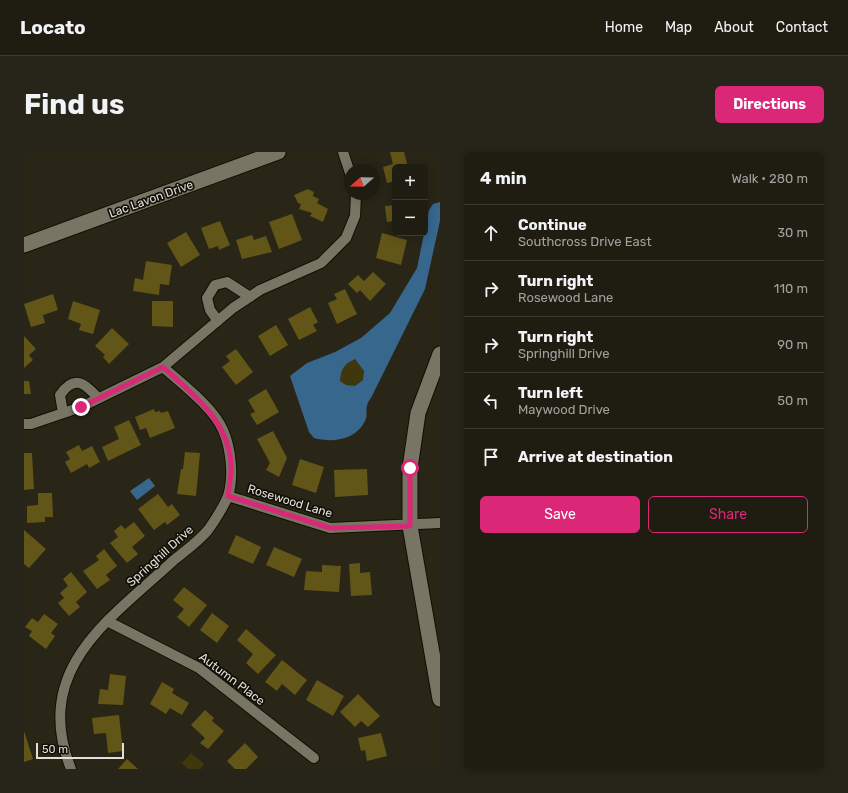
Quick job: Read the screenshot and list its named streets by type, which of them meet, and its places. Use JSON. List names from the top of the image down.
{
  "streets": {
    "street": [
      "Lac Lavon Drive",
      "Rosewood Lane",
      "Springhill Drive",
      "Autumn Place"
    ]
  },
  "crossings": [
    ["Rosewood Lane", "Springhill Drive"],
    ["Springhill Drive", "Autumn Place"]
  ],
  "scale_bar": "50 m",
  "north": "left",
  "page": {
    "header": "Locato",
    "nav": [
      "Home",
      "Map",
      "About",
      "Contact"
    ],
    "buttons": [
      "Directions",
      ["Save", "Share"]
    ],
    "title": "Find us",
    "heading": ["4 min", "Walk · 280 m"],
    "map_buttons": ["+", "−"],
    "list": [
      ["Continue", "Southcross Drive East", "30 m"],
      ["Turn right", "Rosewood Lane", "110 m"],
      ["Turn right", "Springhill Drive", "90 m"],
      ["Turn left", "Maywood Drive", "50 m"],
      "Arrive at destination"
    ],
    "scale": "50 m"
  }
}
